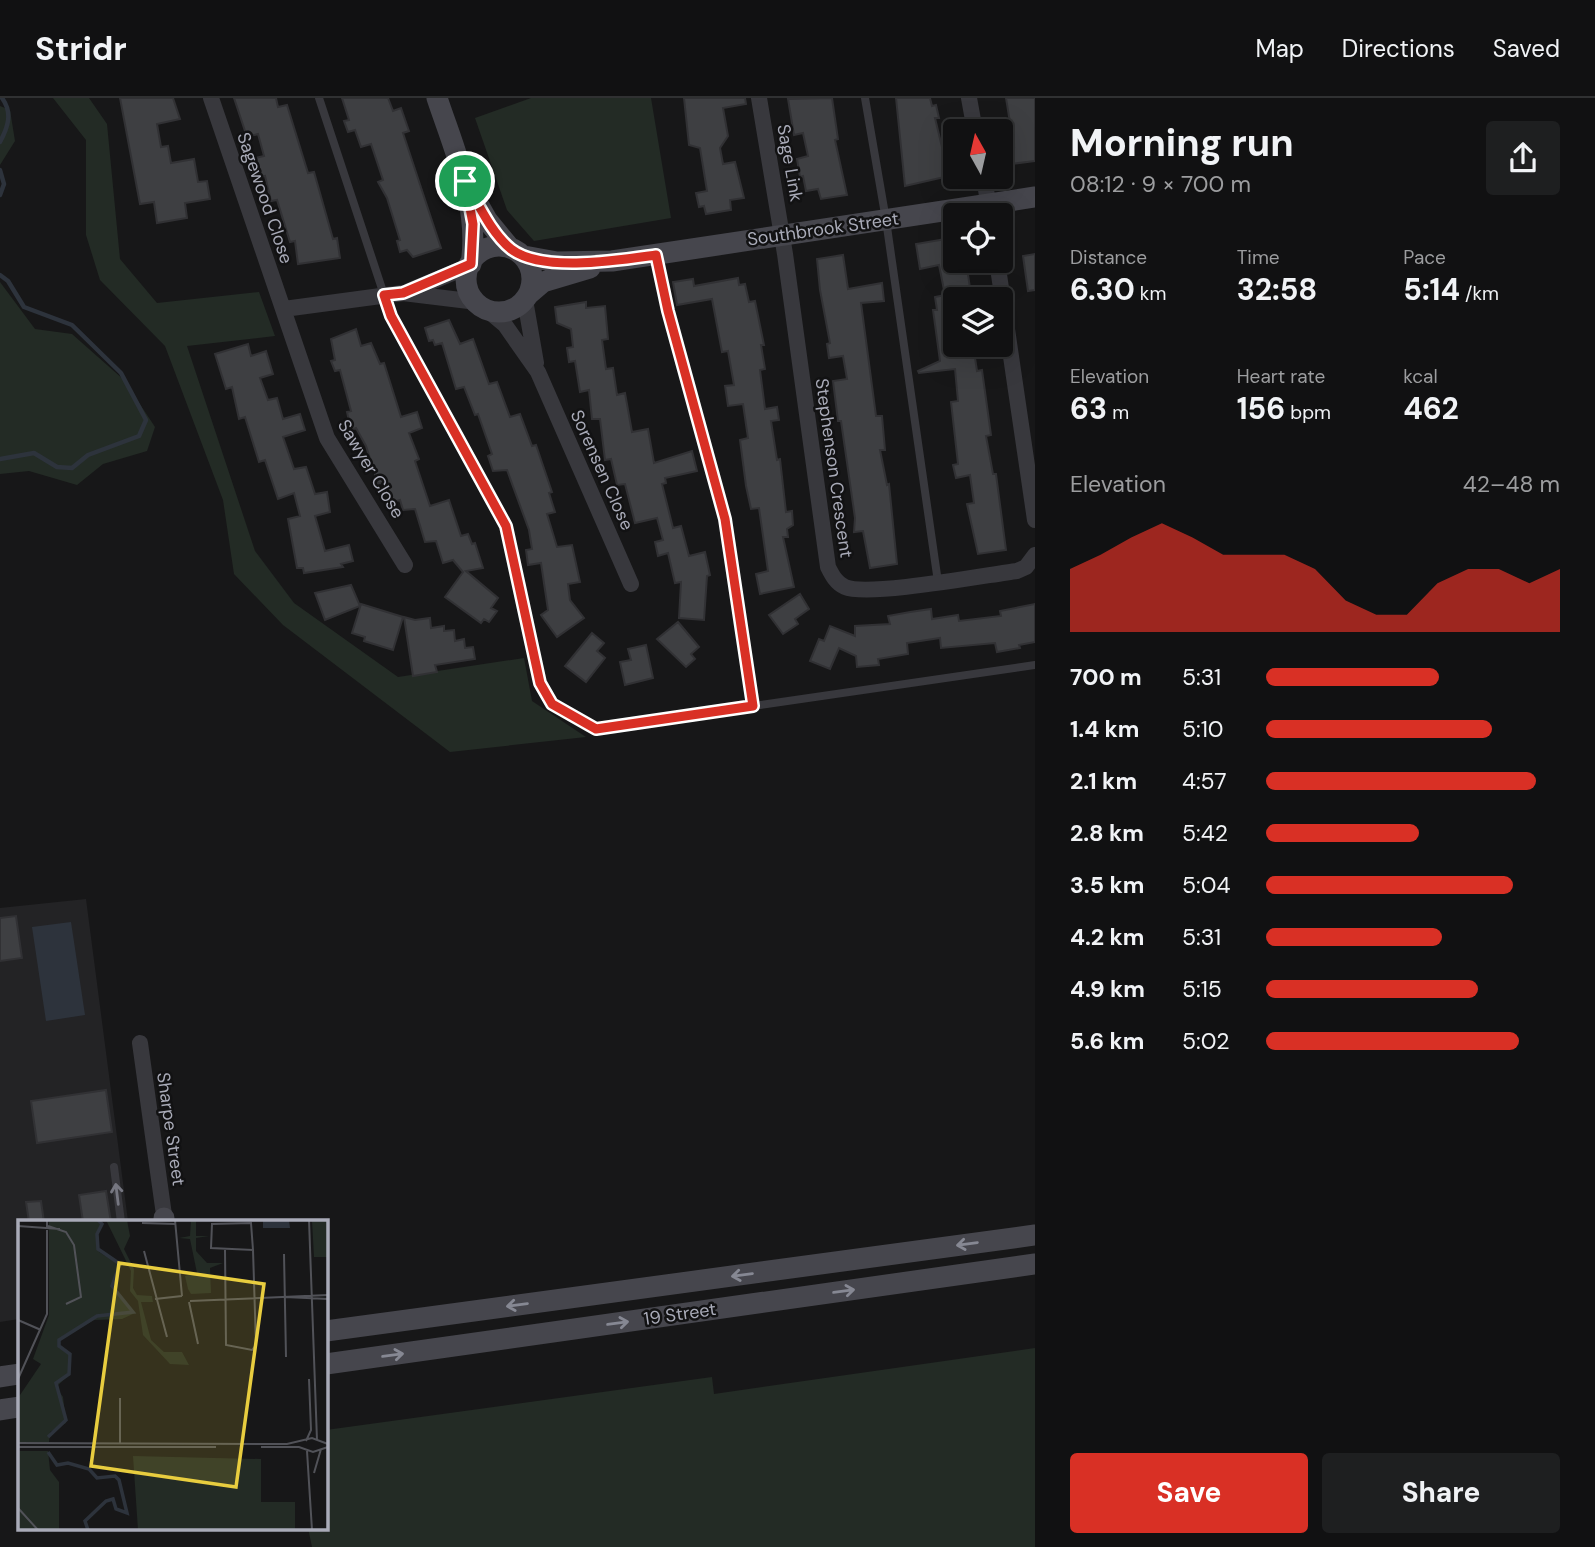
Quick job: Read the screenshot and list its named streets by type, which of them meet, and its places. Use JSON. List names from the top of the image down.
{
  "streets": {
    "main road": ["Southbrook Street", "19 Street"],
    "street": [
      "Sage Link",
      "Sagewood Close",
      "Stephenson Crescent",
      "Sawyer Close",
      "Sorensen Close",
      "Sharpe Street"
    ]
  },
  "crossings": [
    ["Sage Link", "Southbrook Street"],
    ["Sage Link", "Stephenson Crescent"],
    ["Sagewood Close", "Sawyer Close"],
    ["Southbrook Street", "Stephenson Crescent"],
    ["Southbrook Street", "Sorensen Close"]
  ],
  "north": "top",
  "page": {
    "header": "Stridr",
    "nav": ["Map", "Directions", "Saved"],
    "heading": ["Morning run", "08:12 · 9 × 700 m"],
    "stats": [
      ["Distance", "6.30 km"],
      ["Time", "32:58"],
      ["Pace", "5:14 /km"],
      ["Elevation", "63 m"],
      ["Heart rate", "156 bpm"],
      ["kcal", "462"]
    ],
    "chart": ["Elevation", "42–48 m"],
    "list": [
      {
        "name": "700 m",
        "note": "5:31"
      },
      {
        "name": "1.4 km",
        "note": "5:10"
      },
      {
        "name": "2.1 km",
        "note": "4:57"
      },
      {
        "name": "2.8 km",
        "note": "5:42"
      },
      {
        "name": "3.5 km",
        "note": "5:04"
      },
      {
        "name": "4.2 km",
        "note": "5:31"
      },
      {
        "name": "4.9 km",
        "note": "5:15"
      },
      {
        "name": "5.6 km",
        "note": "5:02"
      }
    ],
    "buttons": ["Save", "Share"]
  }
}
